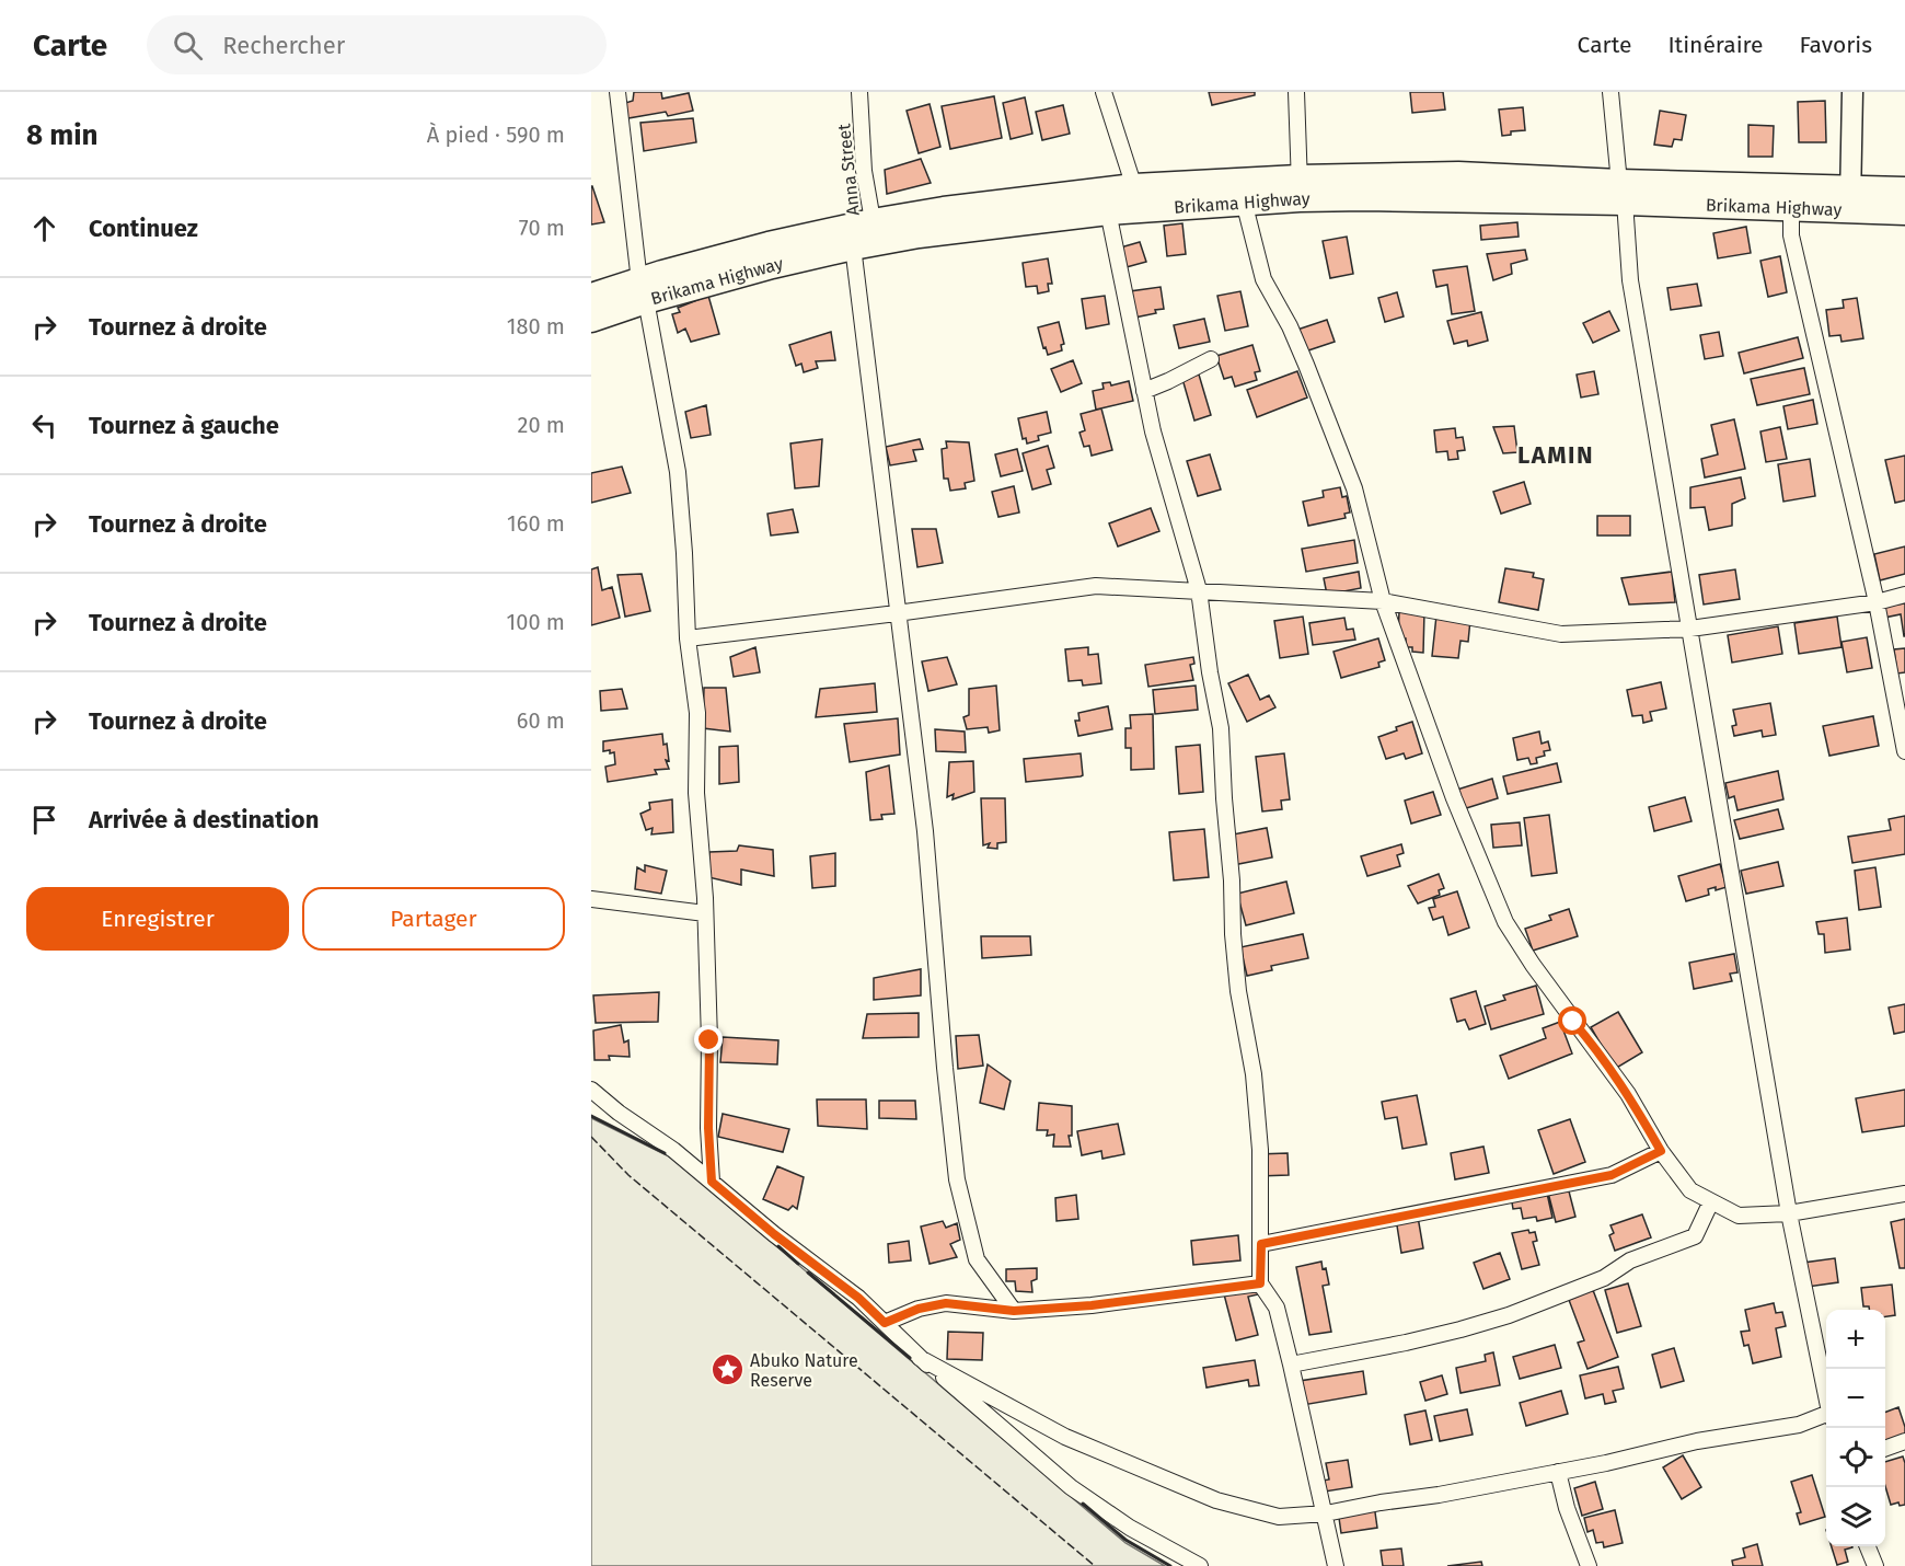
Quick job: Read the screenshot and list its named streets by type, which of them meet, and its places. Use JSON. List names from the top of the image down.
{
  "streets": {
    "highway": ["Brikama Highway"],
    "street": ["Anna Street"]
  },
  "crossings": [
    ["Anna Street", "Brikama Highway"]
  ],
  "districts": ["LAMIN"],
  "places": {
    "place": ["Abuko Nature Reserve"]
  },
  "page": {
    "header": "Carte",
    "search": "Rechercher",
    "nav": ["Carte", "Itinéraire", "Favoris"],
    "heading": ["8 min", "À pied · 590 m"],
    "list": [
      ["Continuez", "70 m"],
      ["Tournez à droite", "180 m"],
      ["Tournez à gauche", "20 m"],
      ["Tournez à droite", "160 m"],
      ["Tournez à droite", "100 m"],
      ["Tournez à droite", "60 m"],
      "Arrivée à destination"
    ],
    "buttons": ["Enregistrer", "Partager"],
    "map_buttons": ["+", "−"]
  }
}
